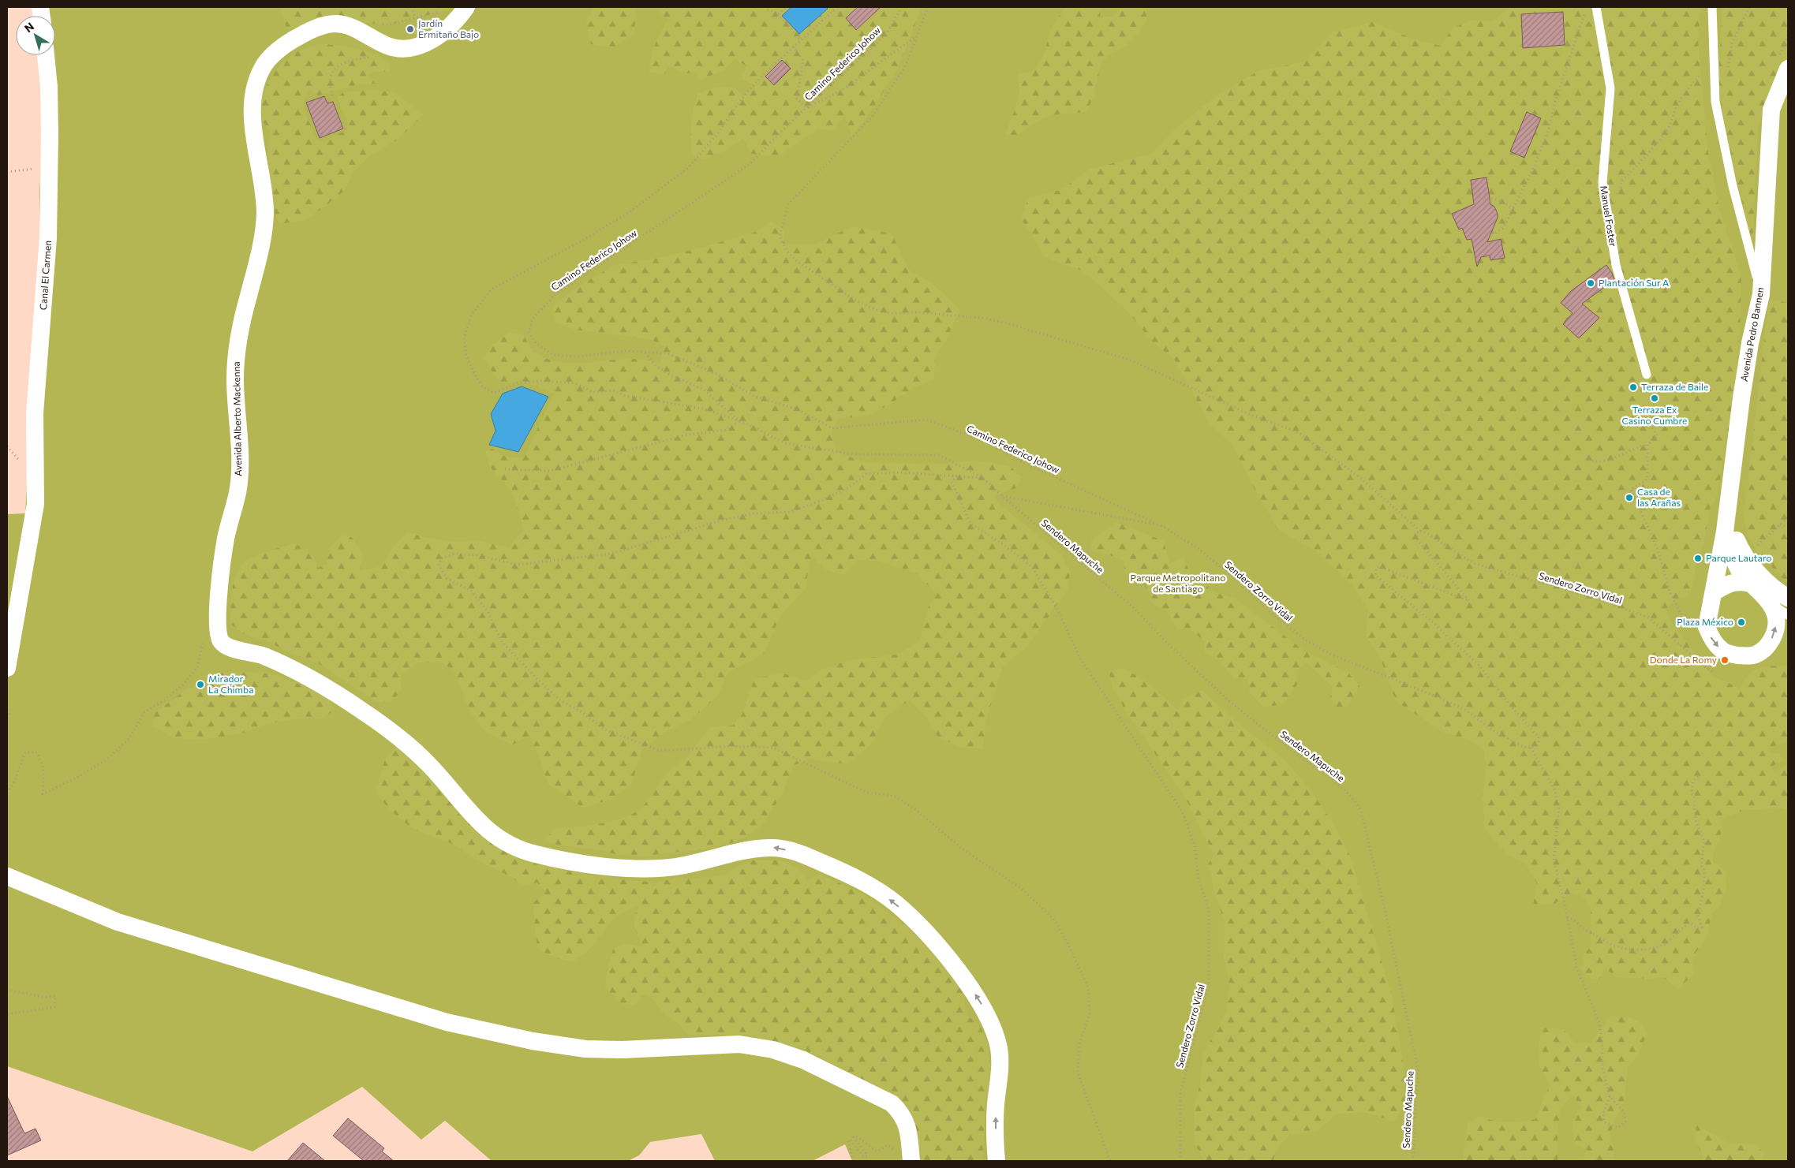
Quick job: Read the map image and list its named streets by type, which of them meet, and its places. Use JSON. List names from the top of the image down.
{
  "streets": {
    "street": ["Canal El Carmen", "Avenida Pedro Bannen", "Avenida Alberto Mackenna"],
    "lane": ["Manuel Foster"],
    "path": ["Camino Federico Johow", "Sendero Mapuche", "Sendero Zorro Vidal"]
  },
  "crossings": [
    ["Camino Federico Johow", "Sendero Zorro Vidal"],
    ["Sendero Mapuche", "Sendero Zorro Vidal"]
  ],
  "parks": ["Parque Metropolitano de Santiago"],
  "places": [
    "Jardín Ermitaño Bajo",
    "Plantación Sur A",
    "Terraza de Baile",
    "Terraza Ex Casino Cumbre",
    "Casa de las Arañas",
    "Parque Lautaro",
    "Plaza México",
    "Donde La Romy",
    "Mirador La Chimba"
  ],
  "north": "top left"
}
